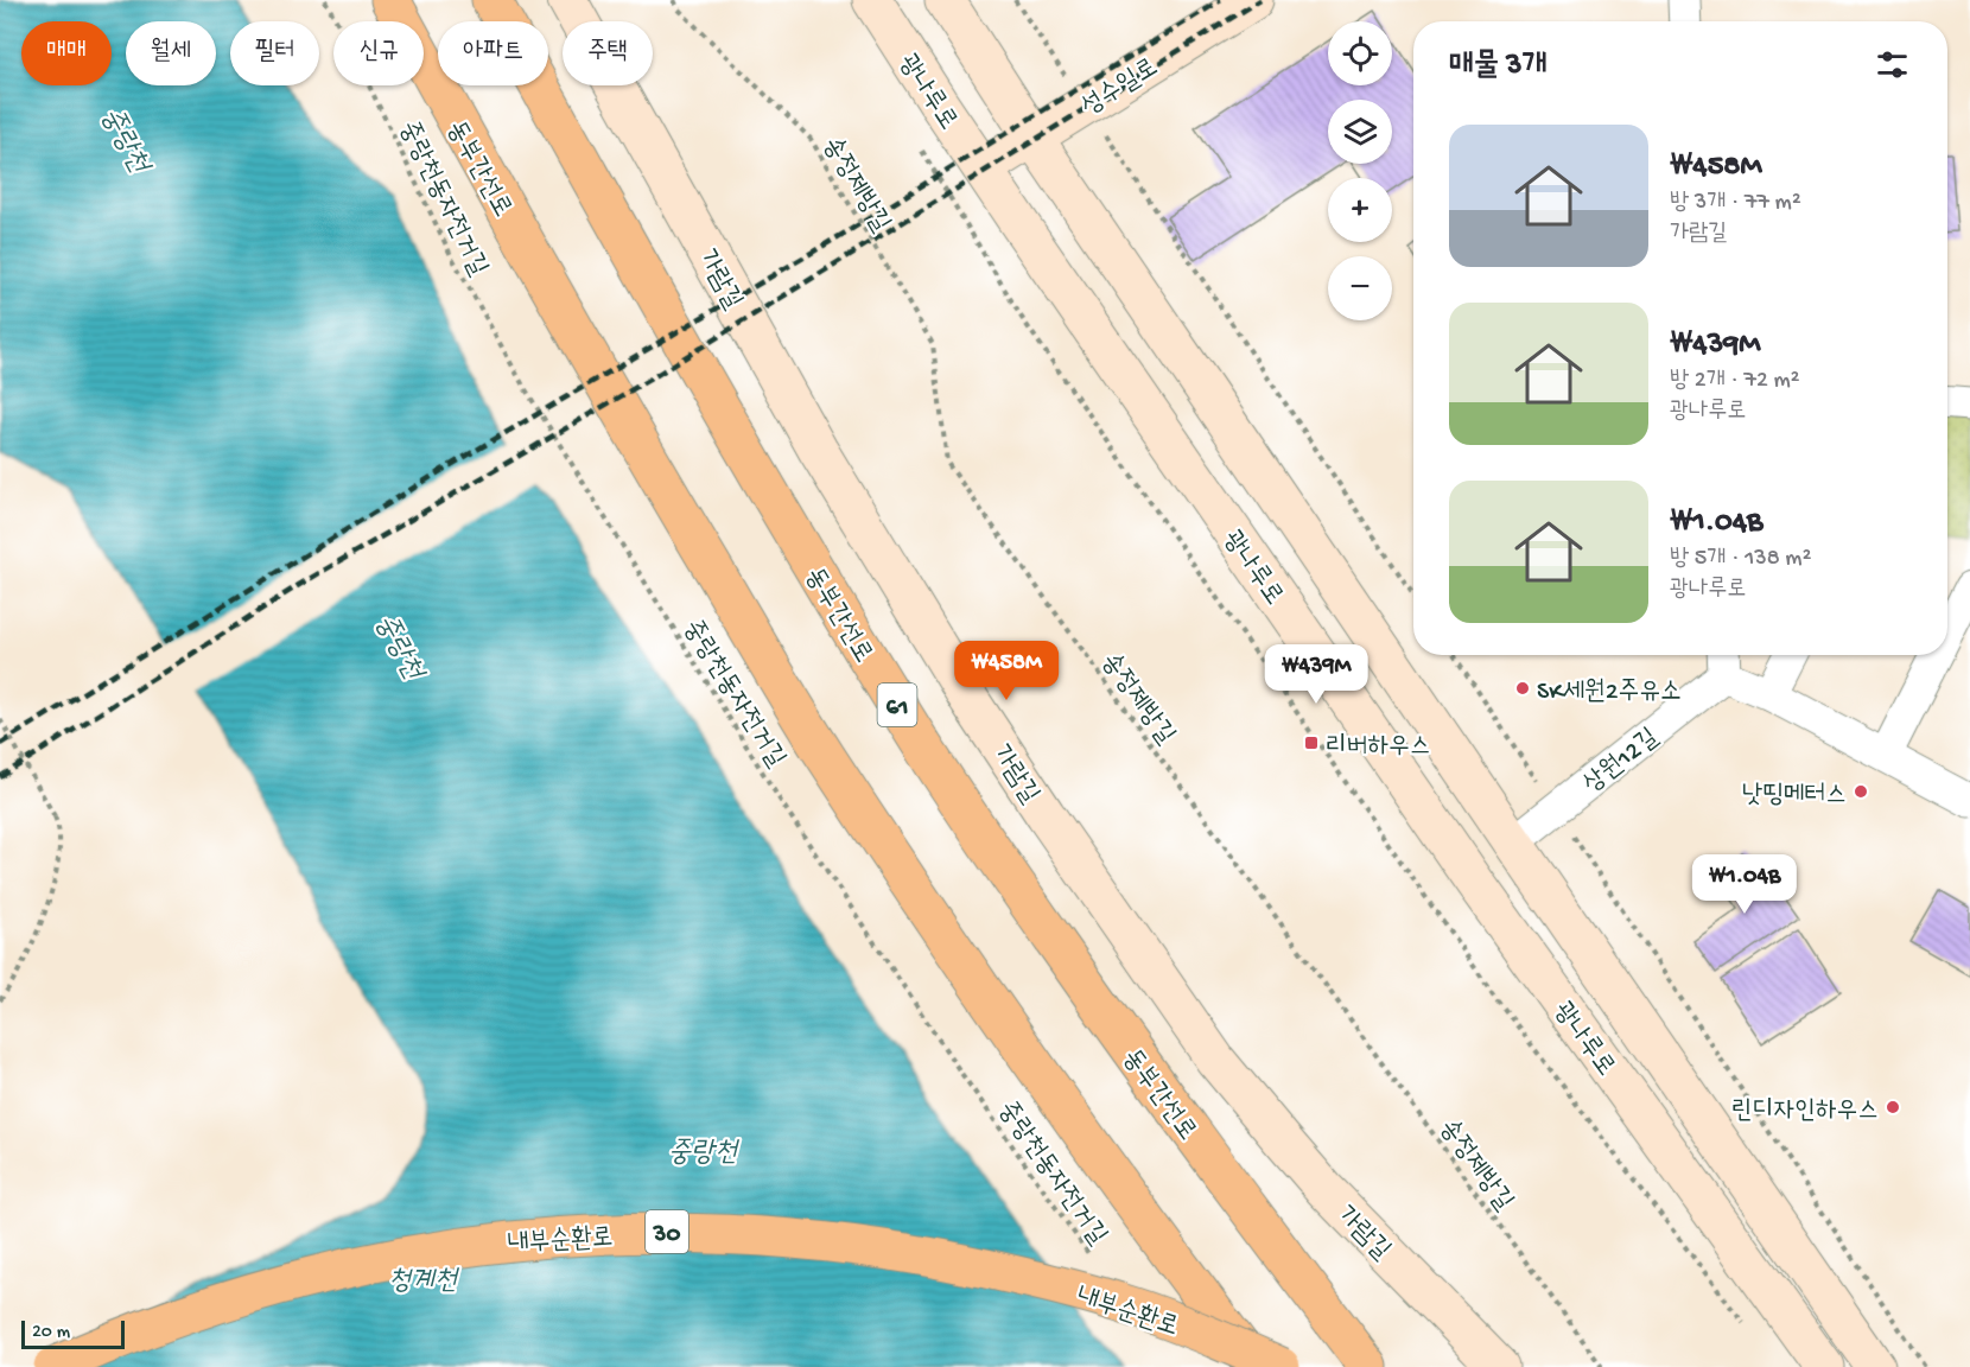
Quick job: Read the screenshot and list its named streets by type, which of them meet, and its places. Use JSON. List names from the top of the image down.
{
  "streets": {
    "highway": [
      "동부간선로",
      "61",
      "30",
      "내부순환로"
    ],
    "main road": ["성수일로", "광나루로", "가람길"],
    "street": ["상원12길"],
    "path": ["송정제방길", "중랑천동자전거길"]
  },
  "crossings": [
    ["성수일로", "광나루로"],
    ["광나루로", "상원12길"]
  ],
  "water": ["중랑천", "청계천"],
  "places": {
    "other": ["SK세원2주유소", "낫띵메터스", "린디자인하우스"],
    "transit": ["리버하우스"]
  },
  "scale_bar": "20 m",
  "page": {
    "map_buttons": ["+", "−"],
    "chip": [
      "매매",
      "월세",
      "필터",
      "신규",
      "아파트",
      "주택"
    ],
    "heading": "매물 3개",
    "list": [
      {
        "name": "₩458M",
        "note": "방 3개 · 77 m² · 가람길"
      },
      {
        "name": "₩439M",
        "note": "방 2개 · 72 m² · 광나루로"
      },
      {
        "name": "₩1.04B",
        "note": "방 5개 · 138 m² · 광나루로"
      }
    ],
    "price": ["₩458M", "₩439M", "₩1.04B"],
    "scale": "20 m"
  }
}
